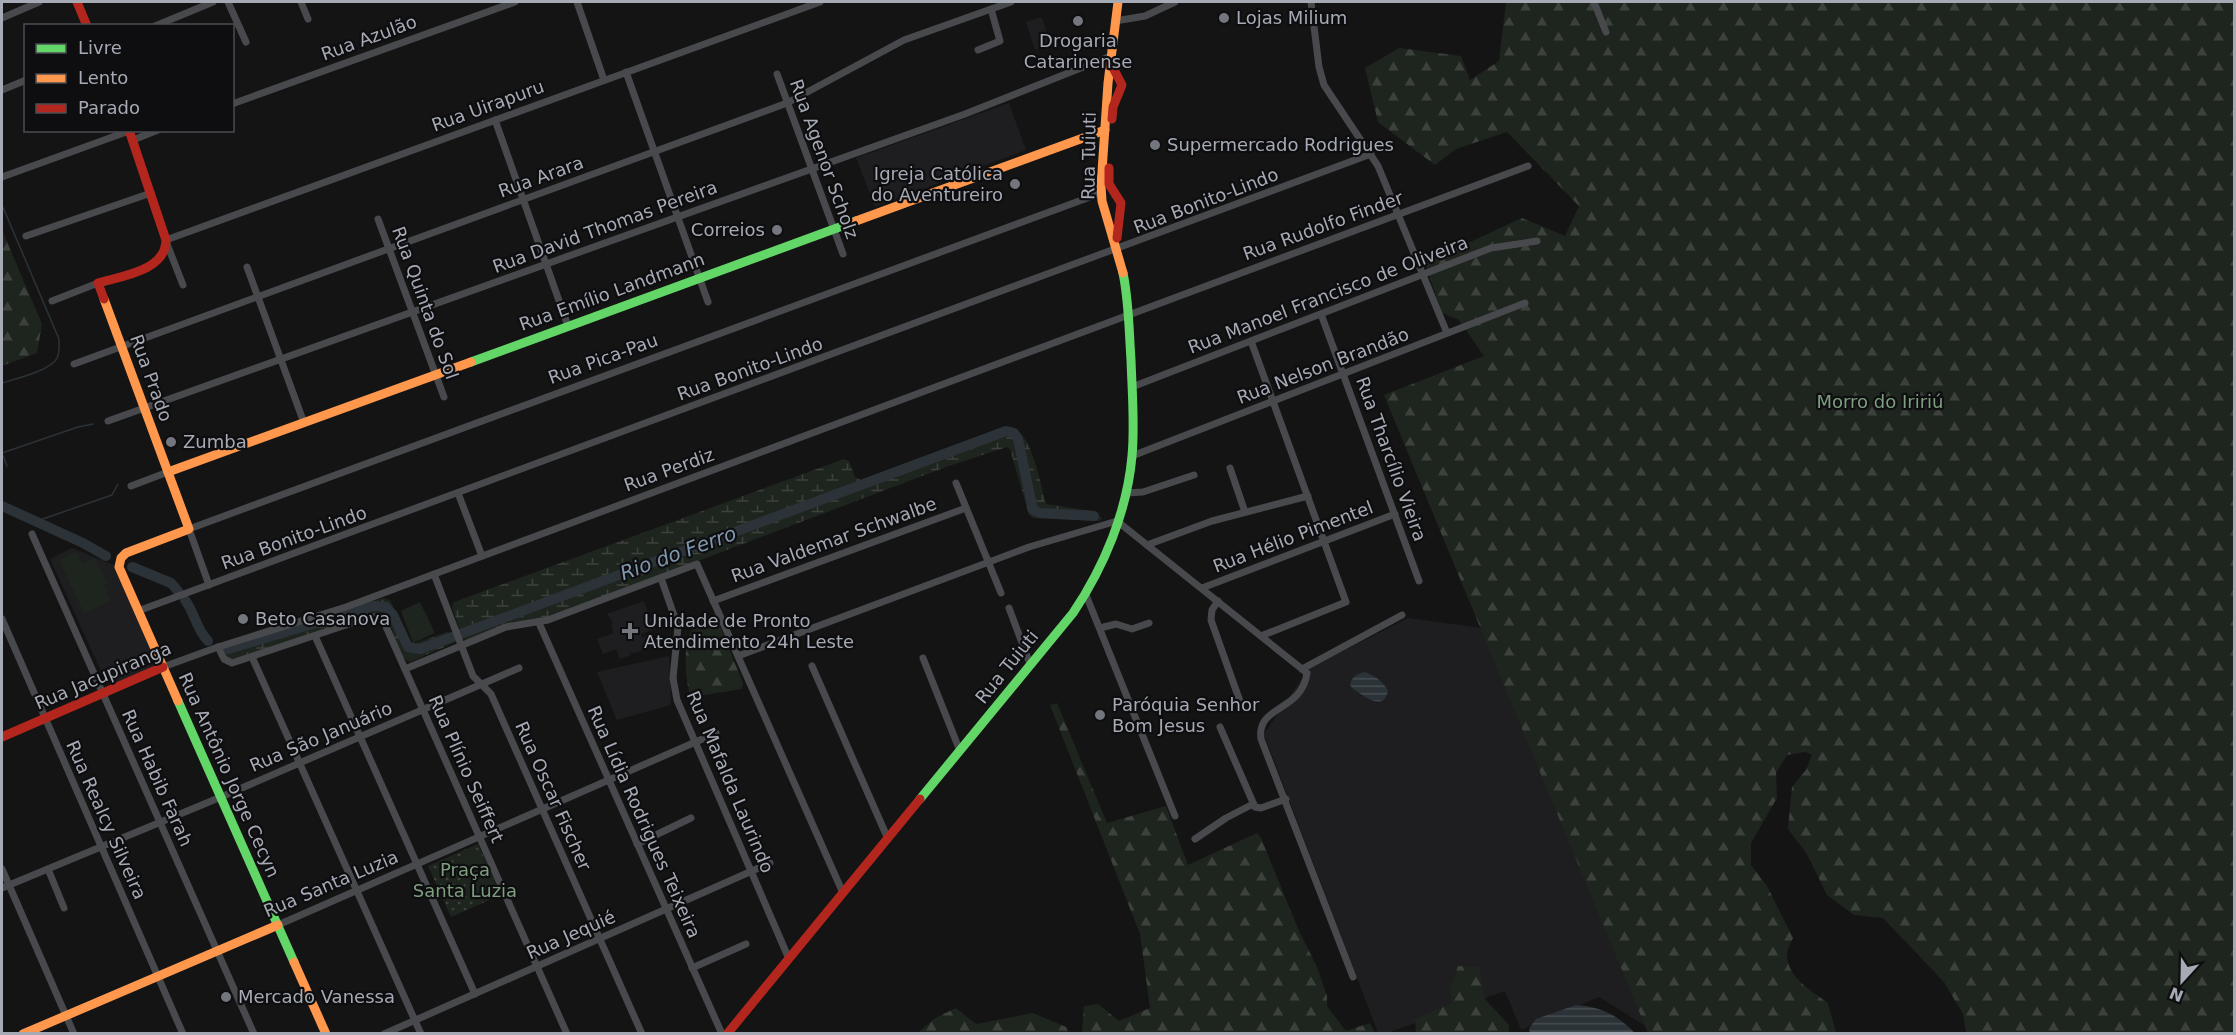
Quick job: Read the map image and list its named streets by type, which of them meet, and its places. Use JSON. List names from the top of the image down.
{
  "streets": {
    "street": [
      "Rua Azulão",
      "Rua Uirapuru",
      "Rua Tuiuti",
      "Rua Agenor Scholz",
      "Rua Arara",
      "Rua Bonito-Lindo",
      "Rua Rudolfo Finder",
      "Rua David Thomas Pereira",
      "Rua Emílio Landmann",
      "Rua Manoel Francisco de Oliveira",
      "Rua Quinta do Sol",
      "Rua Pica-Pau",
      "Rua Nelson Brandão",
      "Rua Prado",
      "Rua Tharcílio Vieira",
      "Rua Perdiz",
      "Rua Hélio Pimentel",
      "Rua Valdemar Schwalbe",
      "Rua Jacupiranga",
      "Rua São Januário",
      "Rua Plínio Seiffert",
      "Rua Antônio Jorge Cecyn",
      "Rua Habib Farah",
      "Rua Mafalda Laurindo",
      "Rua Oscar Fischer",
      "Rua Realcy Silveira",
      "Rua Lídia Rodrigues Teixeira",
      "Rua Santa Luzia",
      "Rua Jequié"
    ]
  },
  "crossings": [
    ["Rua Tuiuti", "Rua Bonito-Lindo"],
    ["Rua Tuiuti", "Rua Rudolfo Finder"],
    ["Rua Tuiuti", "Rua David Thomas Pereira"],
    ["Rua Tuiuti", "Rua Emílio Landmann"],
    ["Rua Tuiuti", "Rua Manoel Francisco de Oliveira"],
    ["Rua Tuiuti", "Rua Pica-Pau"],
    ["Rua Tuiuti", "Rua Nelson Brandão"],
    ["Rua Tuiuti", "Rua Perdiz"],
    ["Rua Tuiuti", "Rua Mafalda Laurindo"],
    ["Rua Agenor Scholz", "Rua Arara"],
    ["Rua Agenor Scholz", "Rua David Thomas Pereira"],
    ["Rua Agenor Scholz", "Rua Emílio Landmann"],
    ["Rua Arara", "Rua Quinta do Sol"],
    ["Rua Arara", "Rua Prado"],
    ["Rua Bonito-Lindo", "Rua Prado"],
    ["Rua Bonito-Lindo", "Rua Antônio Jorge Cecyn"],
    ["Rua Rudolfo Finder", "Rua Perdiz"],
    ["Rua David Thomas Pereira", "Rua Quinta do Sol"],
    ["Rua David Thomas Pereira", "Rua Prado"],
    ["Rua Emílio Landmann", "Rua Quinta do Sol"],
    ["Rua Emílio Landmann", "Rua Prado"],
    ["Rua Manoel Francisco de Oliveira", "Rua Tharcílio Vieira"],
    ["Rua Pica-Pau", "Rua Prado"],
    ["Rua Pica-Pau", "Rua Antônio Jorge Cecyn"],
    ["Rua Nelson Brandão", "Rua Tharcílio Vieira"],
    ["Rua Tharcílio Vieira", "Rua Hélio Pimentel"],
    ["Rua Perdiz", "Rua Jacupiranga"],
    ["Rua Perdiz", "Rua Oscar Fischer"],
    ["Rua Jacupiranga", "Rua Antônio Jorge Cecyn"],
    ["Rua Jacupiranga", "Rua Habib Farah"],
    ["Rua Jacupiranga", "Rua Realcy Silveira"],
    ["Rua São Januário", "Rua Plínio Seiffert"],
    ["Rua São Januário", "Rua Antônio Jorge Cecyn"],
    ["Rua São Januário", "Rua Habib Farah"],
    ["Rua São Januário", "Rua Oscar Fischer"],
    ["Rua São Januário", "Rua Realcy Silveira"],
    ["Rua Plínio Seiffert", "Rua Santa Luzia"],
    ["Rua Plínio Seiffert", "Rua Jequié"],
    ["Rua Antônio Jorge Cecyn", "Rua Santa Luzia"],
    ["Rua Habib Farah", "Rua Santa Luzia"],
    ["Rua Mafalda Laurindo", "Rua Santa Luzia"],
    ["Rua Mafalda Laurindo", "Rua Jequié"],
    ["Rua Oscar Fischer", "Rua Santa Luzia"],
    ["Rua Oscar Fischer", "Rua Jequié"],
    ["Rua Realcy Silveira", "Rua Santa Luzia"],
    ["Rua Lídia Rodrigues Teixeira", "Rua Santa Luzia"],
    ["Rua Lídia Rodrigues Teixeira", "Rua Jequié"]
  ],
  "water": ["Rio do Ferro"],
  "parks": ["Morro do Iririú", "Praça Santa Luzia"],
  "places": {
    "other": [
      "Lojas Milium",
      "Drogaria Catarinense",
      "Supermercado Rodrigues",
      "Igreja Católica do Aventureiro",
      "Correios",
      "Zumba",
      "Beto Casanova",
      "Paróquia Senhor Bom Jesus",
      "Mercado Vanessa"
    ],
    "health": ["Unidade de Pronto Atendimento 24h Leste"]
  },
  "legend": ["Livre", "Lento", "Parado"],
  "north": "bottom"
}
